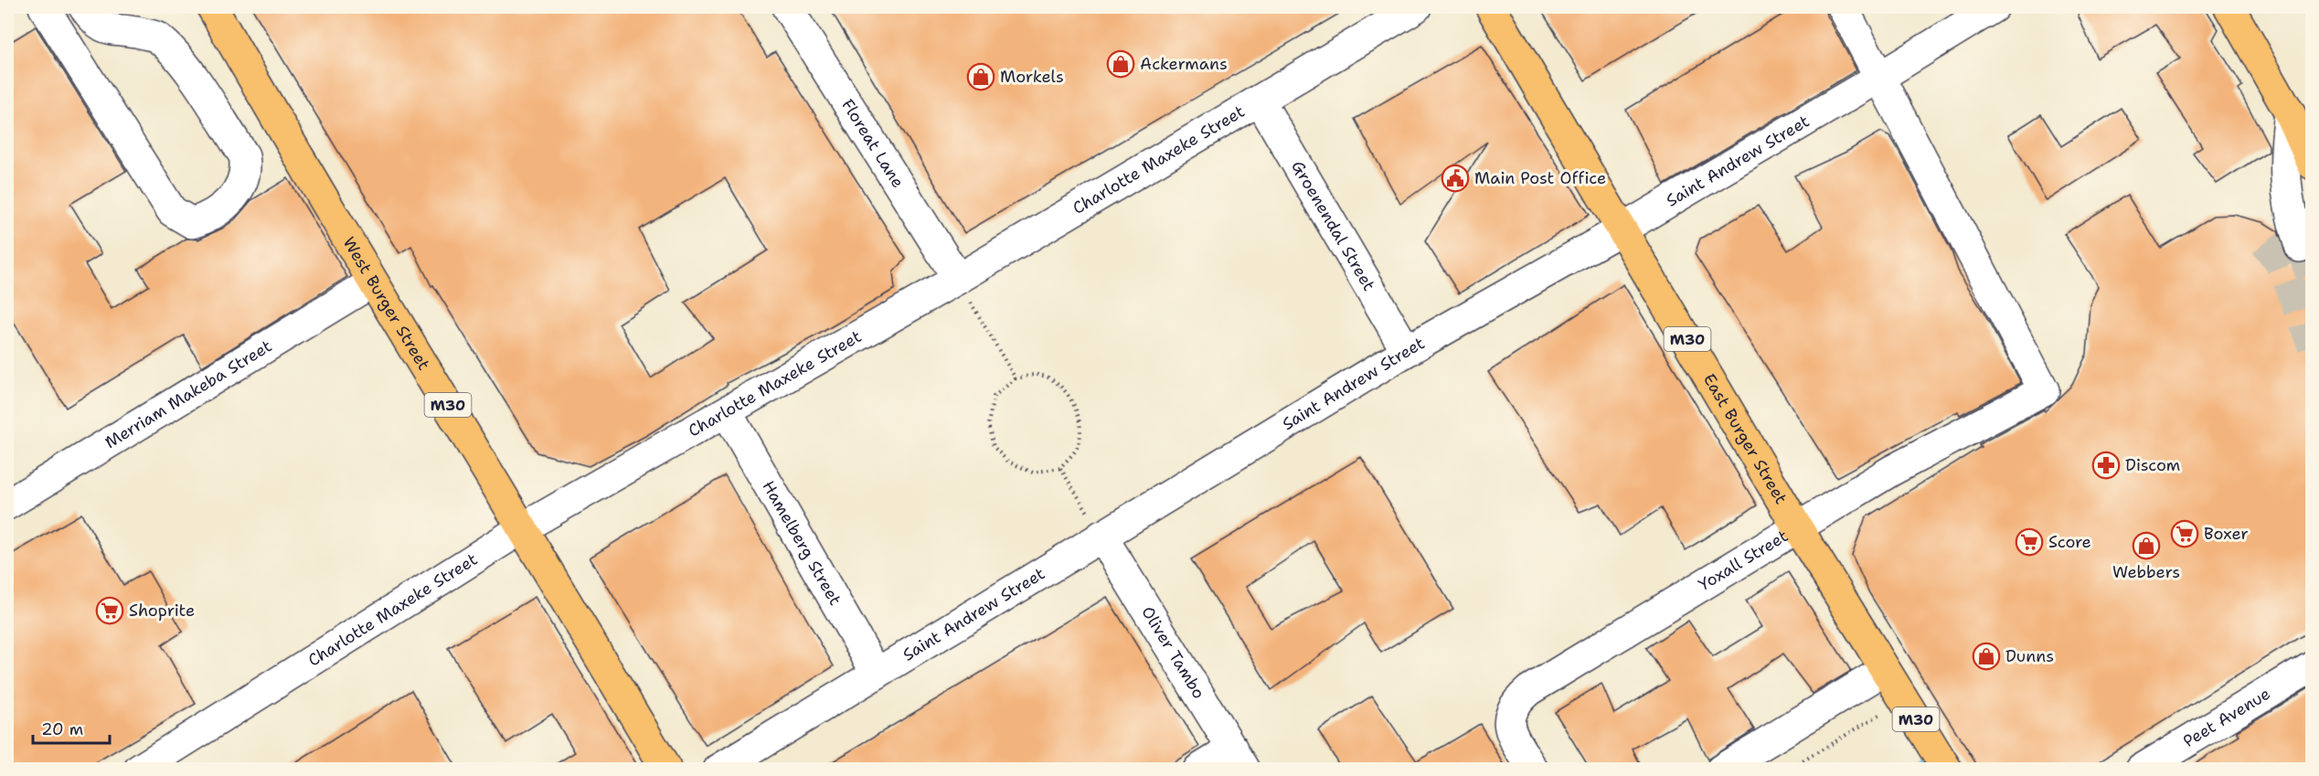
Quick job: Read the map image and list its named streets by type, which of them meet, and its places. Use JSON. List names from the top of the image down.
{
  "streets": {
    "main road": ["West Burger Street", "M30", "East Burger Street"],
    "street": [
      "Floreat Lane",
      "Charlotte Maxeke Street",
      "Saint Andrew Street",
      "Groenendal Street",
      "Merriam Makeba Street",
      "Hamelberg Street",
      "Yoxall Street",
      "Oliver Tambo",
      "Peet Avenue"
    ]
  },
  "crossings": [
    ["Floreat Lane", "Charlotte Maxeke Street"],
    ["Charlotte Maxeke Street", "Groenendal Street"],
    ["Charlotte Maxeke Street", "West Burger Street"],
    ["Charlotte Maxeke Street", "Hamelberg Street"],
    ["Saint Andrew Street", "Groenendal Street"],
    ["Saint Andrew Street", "East Burger Street"],
    ["Saint Andrew Street", "Hamelberg Street"],
    ["Saint Andrew Street", "Yoxall Street"],
    ["Saint Andrew Street", "Oliver Tambo"],
    ["West Burger Street", "Merriam Makeba Street"],
    ["M30", "East Burger Street"],
    ["East Burger Street", "Yoxall Street"]
  ],
  "places": {
    "shop": [
      "Ackermans",
      "Morkels",
      "Webbers",
      "Dunns"
    ],
    "public building": ["Main Post Office"],
    "pharmacy": ["Discom"],
    "supermarket": ["Boxer", "Score", "Shoprite"]
  },
  "scale_bar": "20 m"
}
